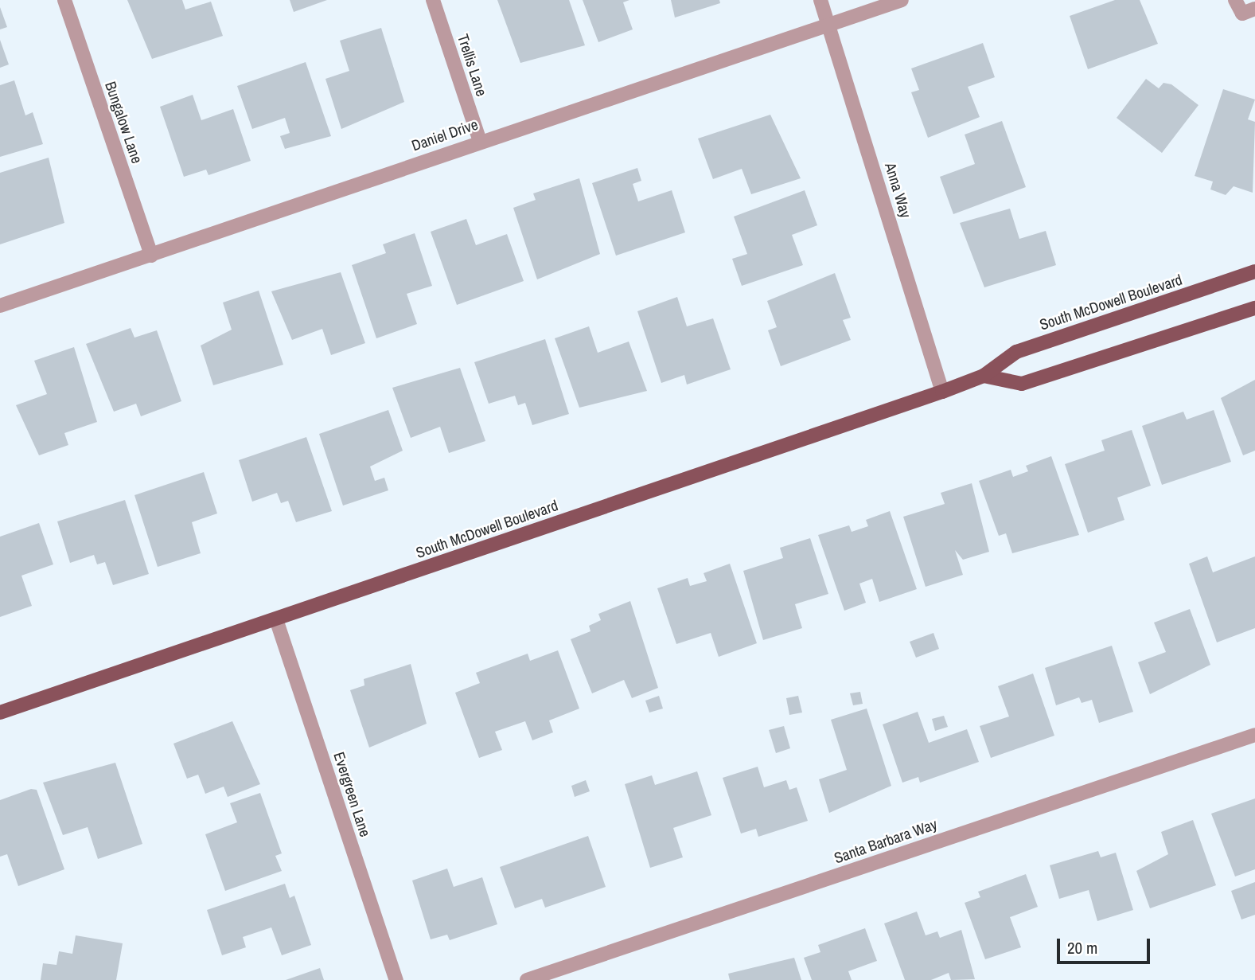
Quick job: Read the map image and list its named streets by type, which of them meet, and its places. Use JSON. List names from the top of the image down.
{
  "streets": {
    "main road": ["South McDowell Boulevard"],
    "street": [
      "Trellis Lane",
      "Bungalow Lane",
      "Daniel Drive",
      "Anna Way",
      "Evergreen Lane",
      "Santa Barbara Way"
    ]
  },
  "crossings": [
    ["Trellis Lane", "Daniel Drive"],
    ["Bungalow Lane", "Daniel Drive"],
    ["Daniel Drive", "Anna Way"],
    ["Anna Way", "South McDowell Boulevard"],
    ["South McDowell Boulevard", "Evergreen Lane"]
  ],
  "scale_bar": "20 m"
}
